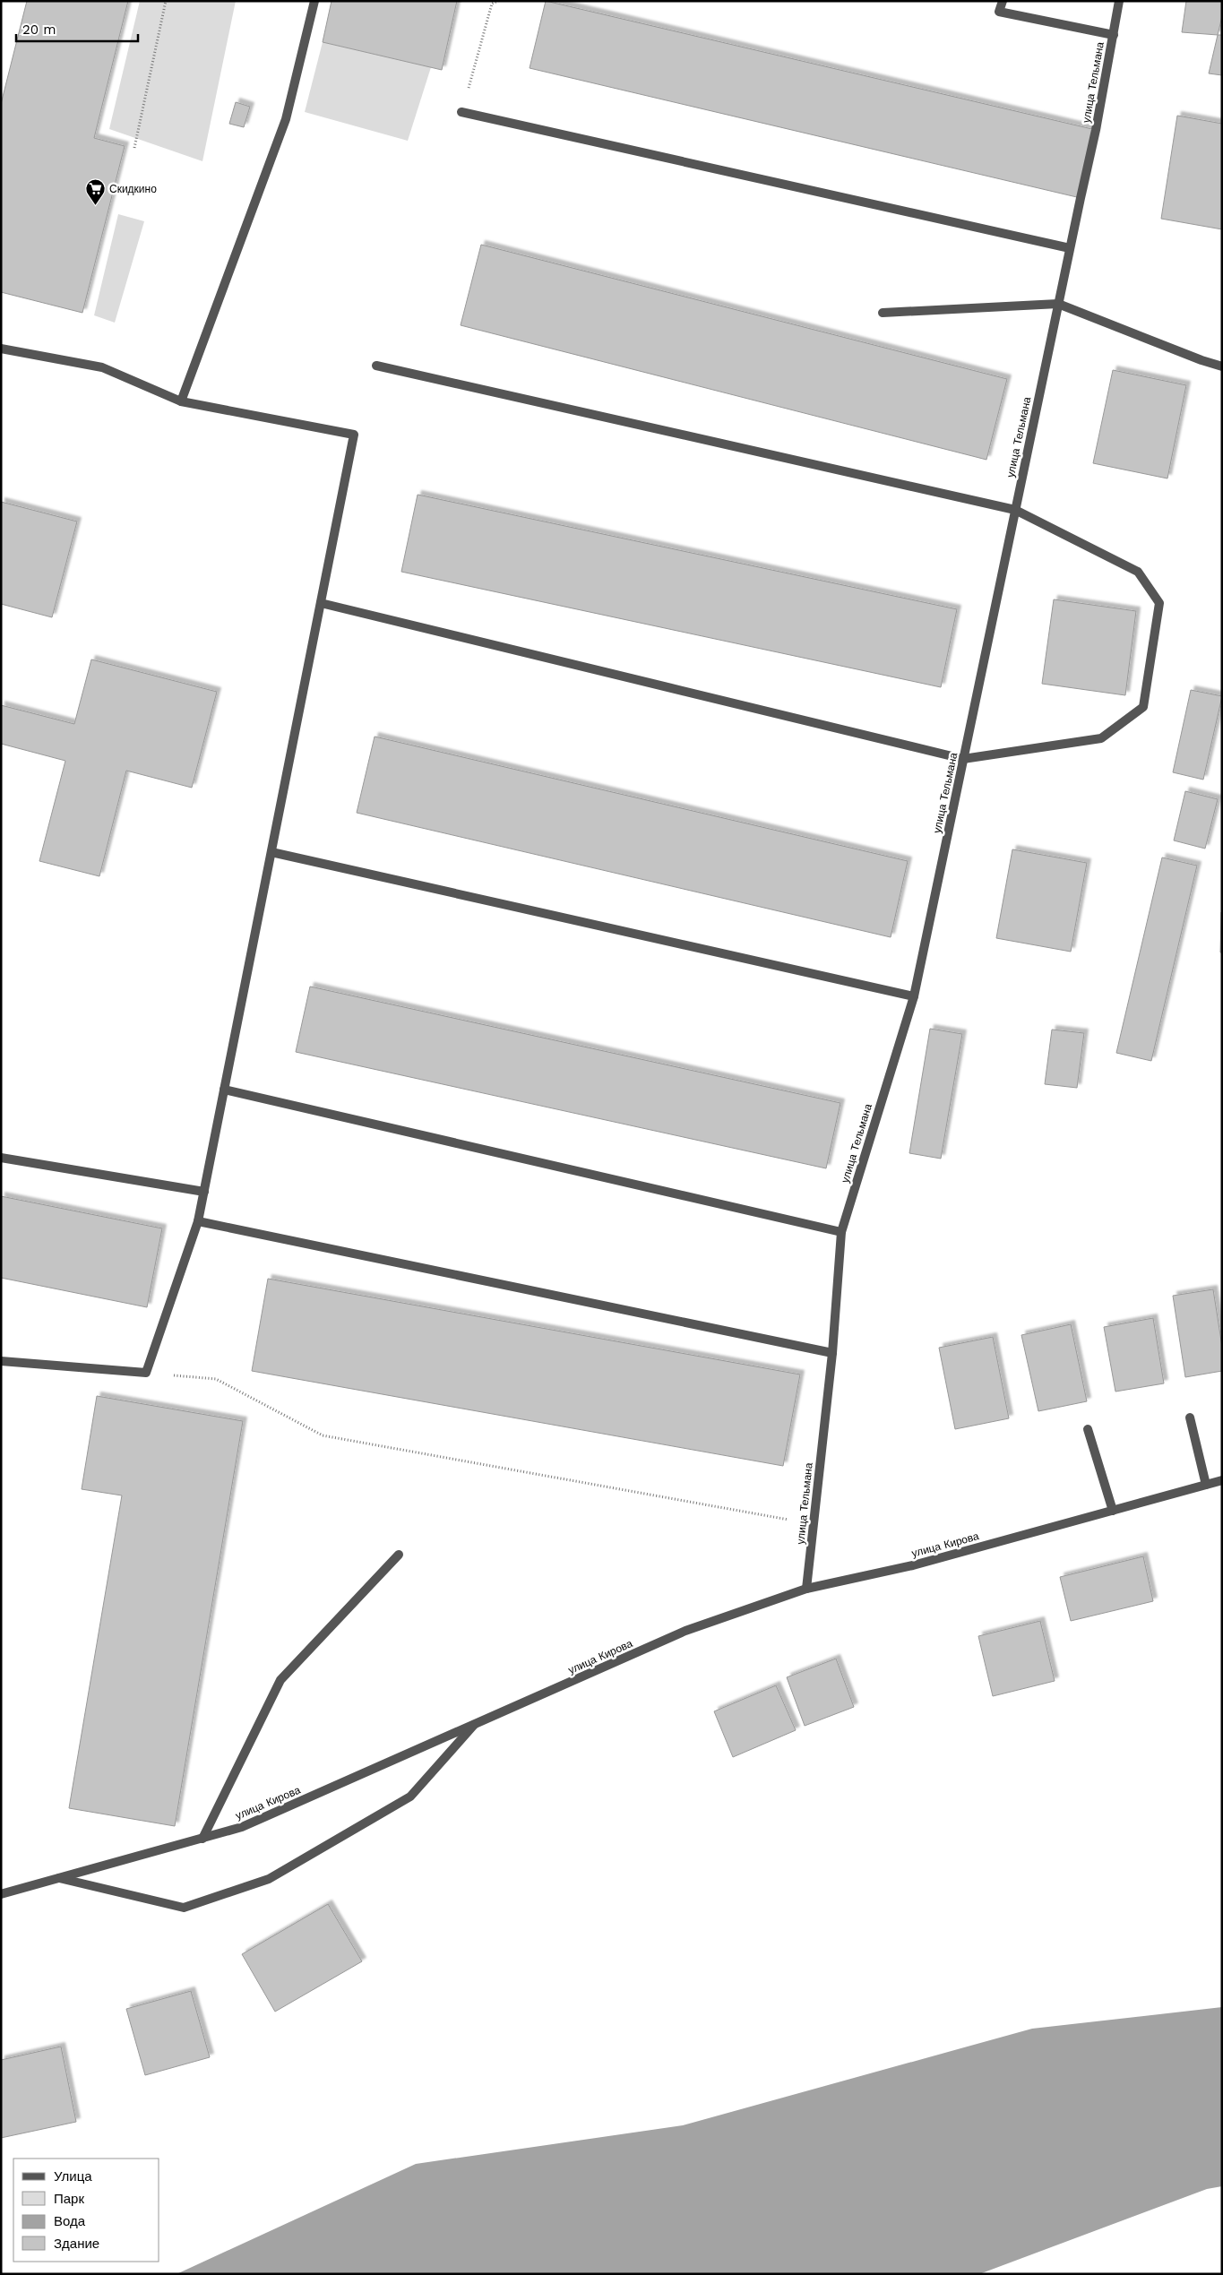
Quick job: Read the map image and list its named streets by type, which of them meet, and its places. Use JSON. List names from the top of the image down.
{
  "streets": {
    "street": ["улица Тельмана", "улица Кирова"]
  },
  "crossings": [
    ["улица Тельмана", "улица Кирова"]
  ],
  "places": {
    "supermarket": ["Скидкино"]
  },
  "legend": [
    "Улица",
    "Парк",
    "Вода",
    "Здание"
  ],
  "scale_bar": "20 m"
}
